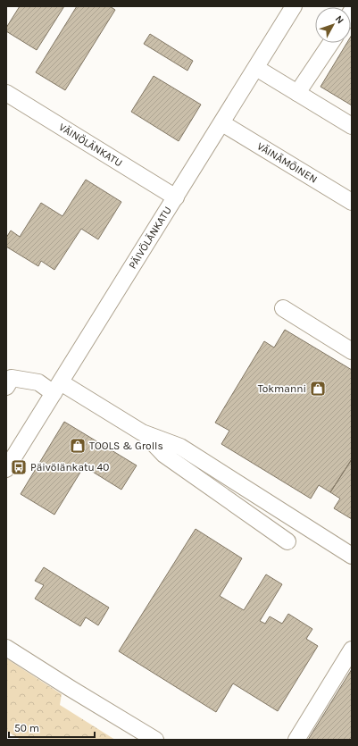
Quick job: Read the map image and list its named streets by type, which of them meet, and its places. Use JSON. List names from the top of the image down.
{
  "streets": {
    "street": ["VÄINÖLÄNKATU", "VÄINÄMÖINEN", "PÄIVÖLÄNKATU"]
  },
  "crossings": [
    ["VÄINÖLÄNKATU", "PÄIVÖLÄNKATU"],
    ["VÄINÄMÖINEN", "PÄIVÖLÄNKATU"]
  ],
  "places": {
    "shop": ["Tokmanni", "TOOLS & Grolls"],
    "bus stop": ["Päivölänkatu 40"]
  },
  "scale_bar": "50 m",
  "north": "top right"
}
